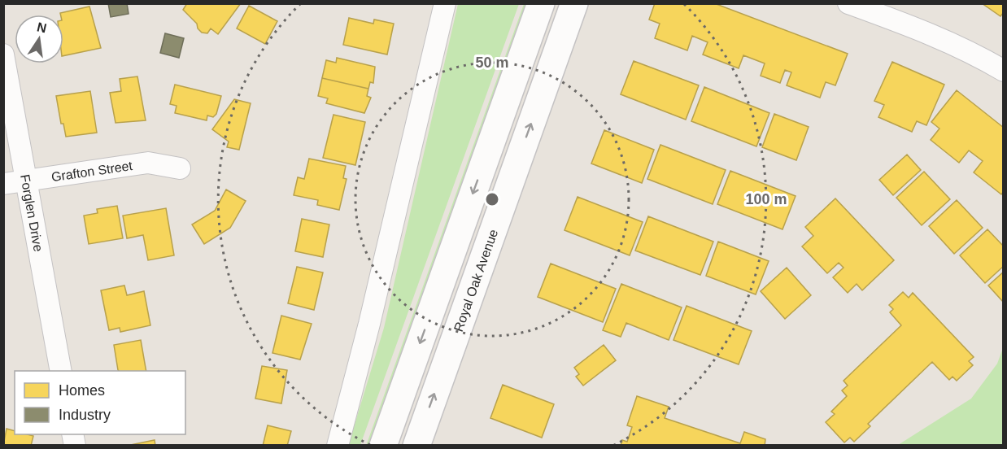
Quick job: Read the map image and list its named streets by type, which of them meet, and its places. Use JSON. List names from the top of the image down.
{
  "streets": {
    "main road": ["Royal Oak Avenue"],
    "street": ["Grafton Street", "Forglen Drive"]
  },
  "crossings": [
    ["Grafton Street", "Forglen Drive"]
  ],
  "legend": ["Homes", "Industry"],
  "north": "top",
  "rings": ["50 m", "100 m"]
}
